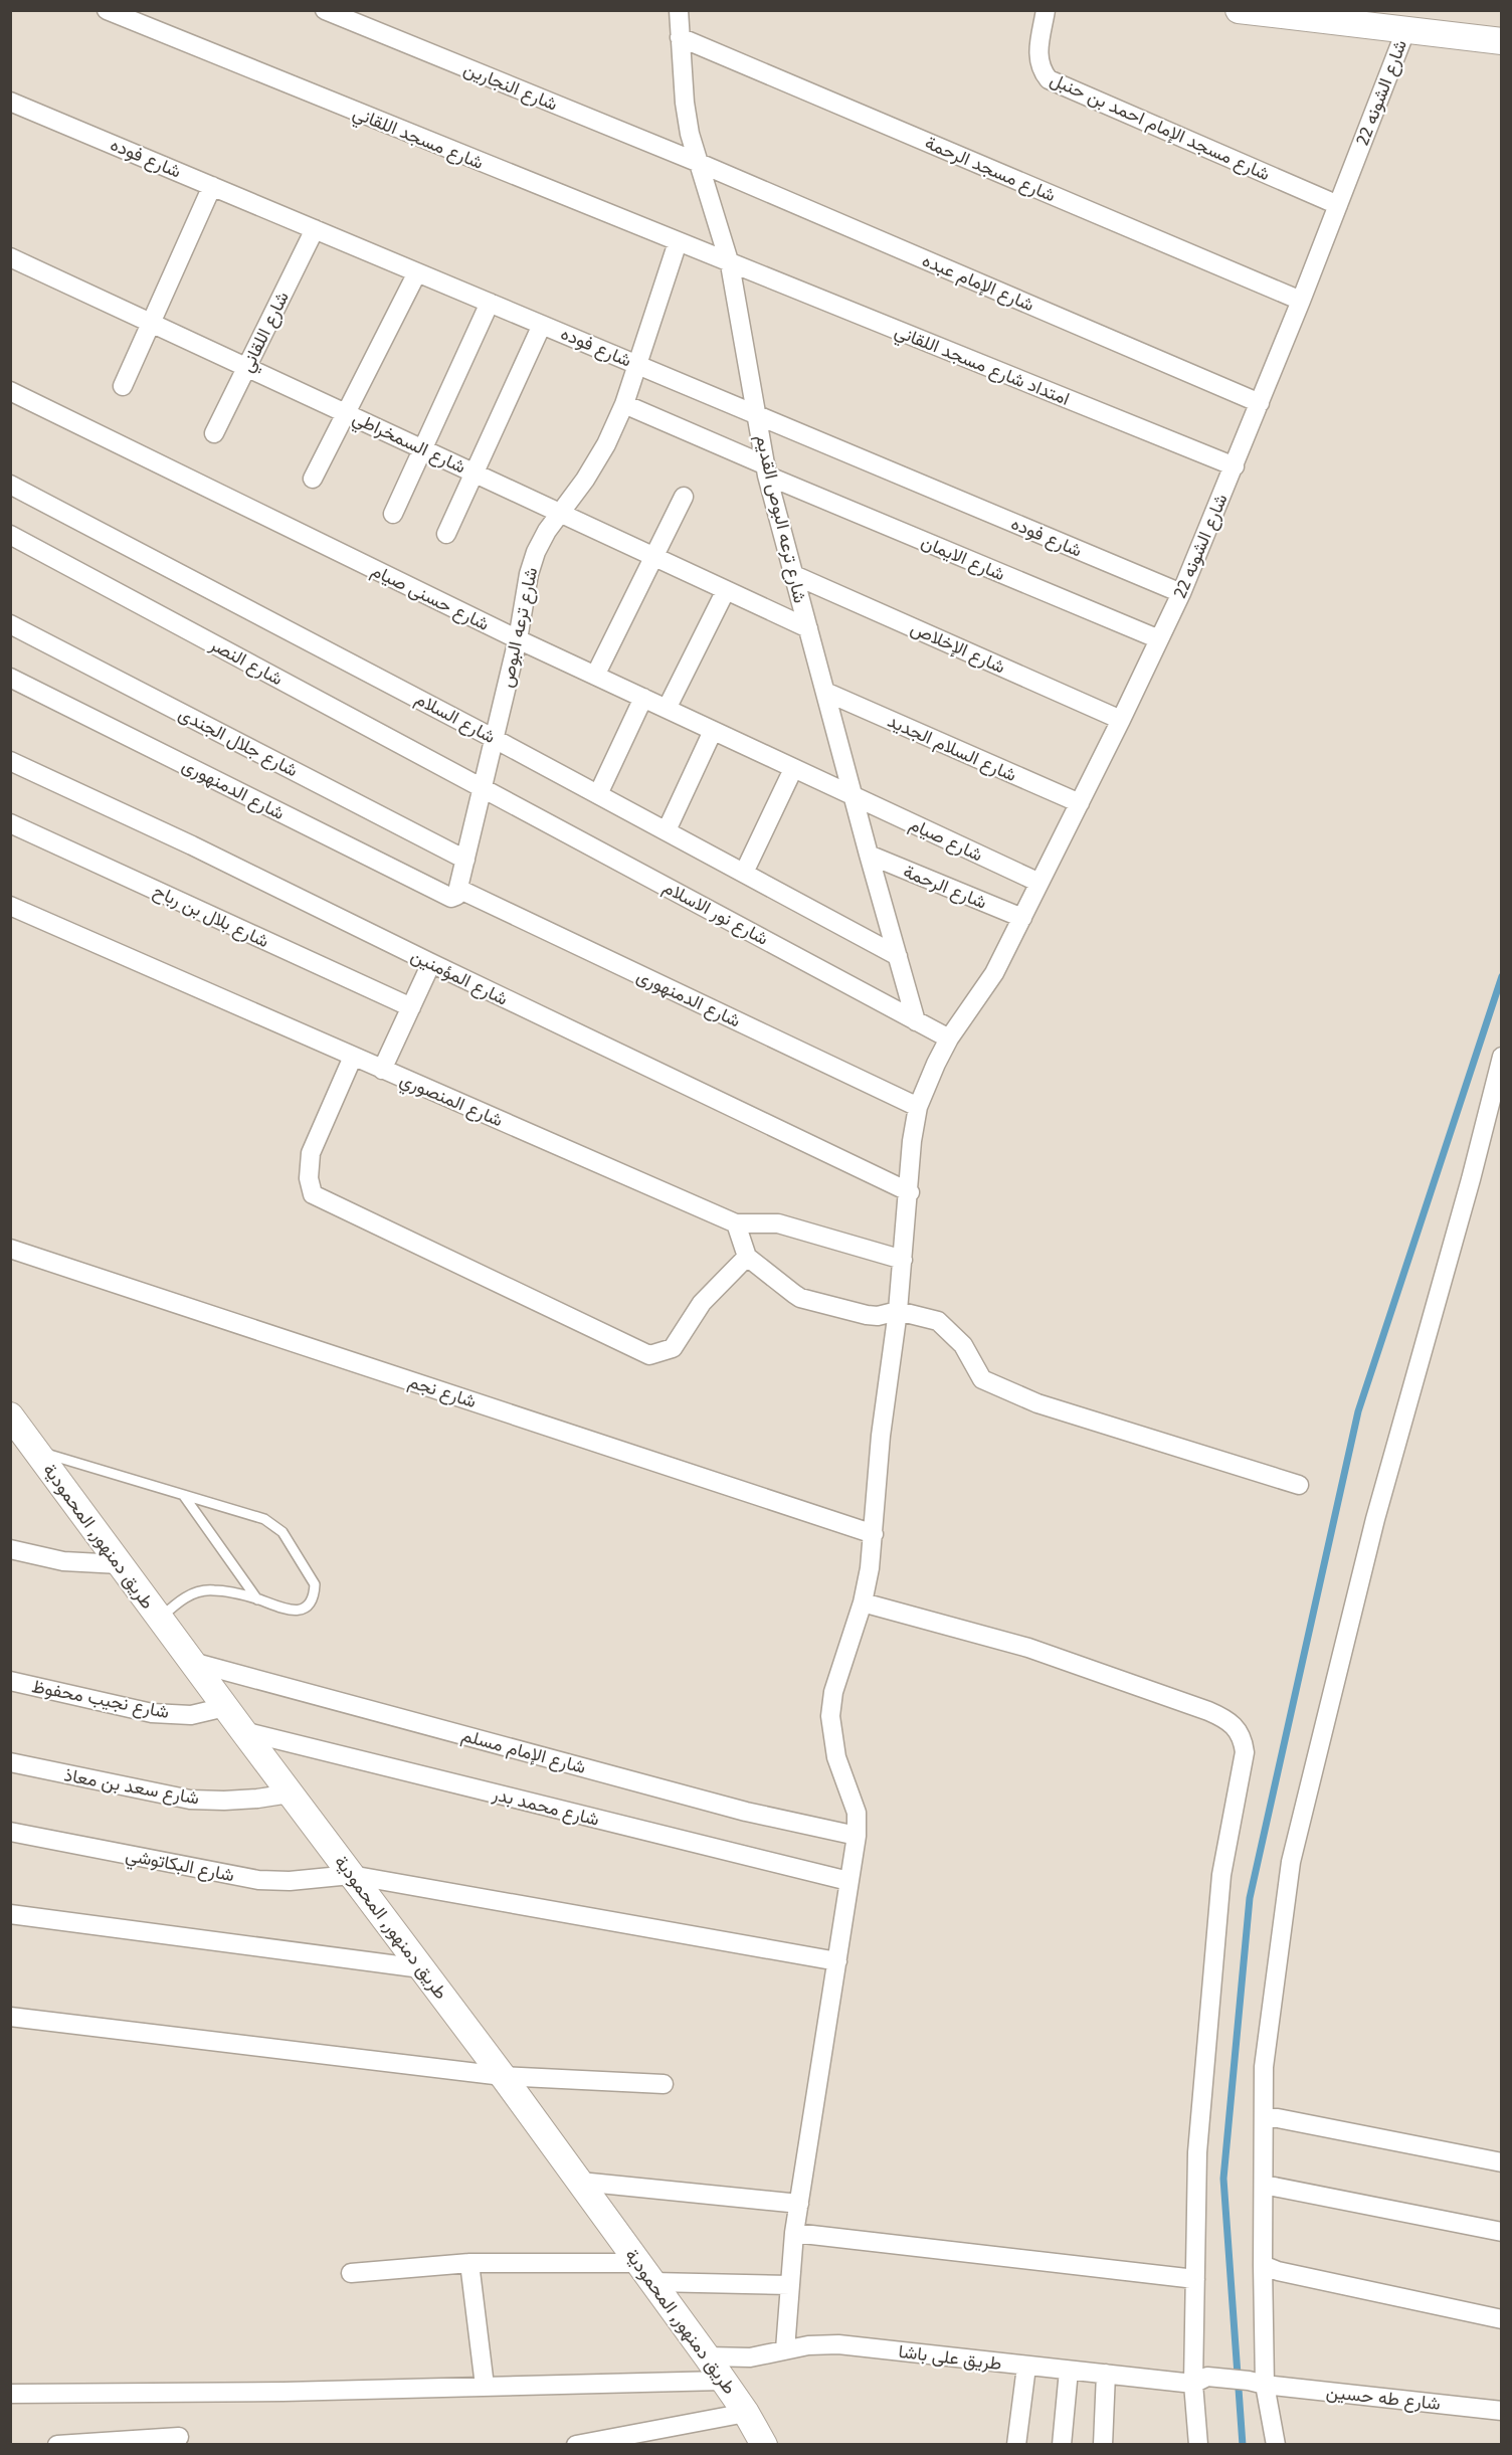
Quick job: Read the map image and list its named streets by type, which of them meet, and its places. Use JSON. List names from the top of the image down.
{
  "streets": {
    "main road": ["طريق دمنهور, المحمودية"],
    "street": [
      "شارع النجارين",
      "شارع الشونه 22",
      "شارع مسجد الإمام احمد بن حنبل",
      "شارع مسجد اللقاني",
      "شارع فوده",
      "شارع مسجد الرحمة",
      "شارع الإمام عبده",
      "شارع اللقاني",
      "امتداد شارع مسجد اللقاني",
      "شارع السمخراطي",
      "شارع ترعه البوص القديم",
      "شارع الايمان",
      "شارع حسنى صيام",
      "شارع ترعه البوص",
      "شارع الإخلاص",
      "شارع النصر",
      "شارع السلام",
      "شارع جلال الجندى",
      "شارع السلام الجديد",
      "شارع الدمنهورى",
      "شارع صيام",
      "شارع الرحمة",
      "شارع نور الاسلام",
      "شارع بلال بن رباح",
      "شارع المؤمنين",
      "شارع المنصوري",
      "شارع نجم",
      "شارع نجيب محفوظ",
      "شارع الإمام مسلم",
      "شارع سعد بن معاذ",
      "شارع محمد بدر",
      "شارع البكاتوشي",
      "طريق على باشا",
      "شارع طه حسين"
    ]
  },
  "crossings": [
    ["شارع النجارين", "شارع الإمام عبده"],
    ["شارع النجارين", "شارع ترعه البوص القديم"],
    ["شارع الشونه 22", "شارع مسجد الإمام احمد بن حنبل"],
    ["شارع الشونه 22", "شارع فوده"],
    ["شارع الشونه 22", "شارع مسجد الرحمة"],
    ["شارع الشونه 22", "شارع الإمام عبده"],
    ["شارع الشونه 22", "امتداد شارع مسجد اللقاني"],
    ["شارع الشونه 22", "شارع الايمان"],
    ["شارع الشونه 22", "شارع الإخلاص"],
    ["شارع الشونه 22", "شارع السلام الجديد"],
    ["شارع الشونه 22", "شارع الدمنهورى"],
    ["شارع الشونه 22", "شارع صيام"],
    ["شارع الشونه 22", "شارع الرحمة"],
    ["شارع الشونه 22", "شارع نور الاسلام"],
    ["شارع الشونه 22", "شارع المؤمنين"],
    ["شارع الشونه 22", "شارع المنصوري"],
    ["شارع الشونه 22", "شارع نجم"],
    ["شارع الشونه 22", "شارع الإمام مسلم"],
    ["شارع الشونه 22", "شارع محمد بدر"],
    ["شارع الشونه 22", "شارع البكاتوشي"],
    ["شارع الشونه 22", "طريق على باشا"],
    ["شارع مسجد اللقاني", "امتداد شارع مسجد اللقاني"],
    ["شارع مسجد اللقاني", "شارع ترعه البوص القديم"],
    ["شارع مسجد اللقاني", "شارع ترعه البوص"],
    ["شارع فوده", "شارع اللقاني"],
    ["شارع فوده", "شارع ترعه البوص القديم"],
    ["شارع فوده", "شارع ترعه البوص"],
    ["شارع مسجد الرحمة", "شارع ترعه البوص القديم"],
    ["شارع الإمام عبده", "شارع ترعه البوص القديم"],
    ["شارع اللقاني", "شارع السمخراطي"],
    ["امتداد شارع مسجد اللقاني", "شارع ترعه البوص القديم"],
    ["شارع السمخراطي", "شارع ترعه البوص القديم"],
    ["شارع السمخراطي", "شارع ترعه البوص"],
    ["شارع ترعه البوص القديم", "شارع الايمان"],
    ["شارع ترعه البوص القديم", "شارع حسنى صيام"],
    ["شارع ترعه البوص القديم", "شارع الإخلاص"],
    ["شارع ترعه البوص القديم", "شارع السلام"],
    ["شارع ترعه البوص القديم", "شارع السلام الجديد"],
    ["شارع ترعه البوص القديم", "شارع صيام"],
    ["شارع ترعه البوص القديم", "شارع الرحمة"],
    ["شارع ترعه البوص القديم", "شارع نور الاسلام"],
    ["شارع حسنى صيام", "شارع ترعه البوص"],
    ["شارع حسنى صيام", "شارع صيام"],
    ["شارع ترعه البوص", "شارع النصر"],
    ["شارع ترعه البوص", "شارع السلام"],
    ["شارع ترعه البوص", "شارع جلال الجندى"],
    ["شارع ترعه البوص", "شارع الدمنهورى"],
    ["شارع ترعه البوص", "شارع نور الاسلام"],
    ["شارع النصر", "شارع نور الاسلام"],
    ["طريق دمنهور, المحمودية", "شارع نجيب محفوظ"],
    ["طريق دمنهور, المحمودية", "شارع الإمام مسلم"],
    ["طريق دمنهور, المحمودية", "شارع سعد بن معاذ"],
    ["طريق دمنهور, المحمودية", "شارع محمد بدر"],
    ["طريق دمنهور, المحمودية", "شارع البكاتوشي"],
    ["طريق دمنهور, المحمودية", "طريق على باشا"],
    ["طريق على باشا", "شارع طه حسين"]
  ]
}
